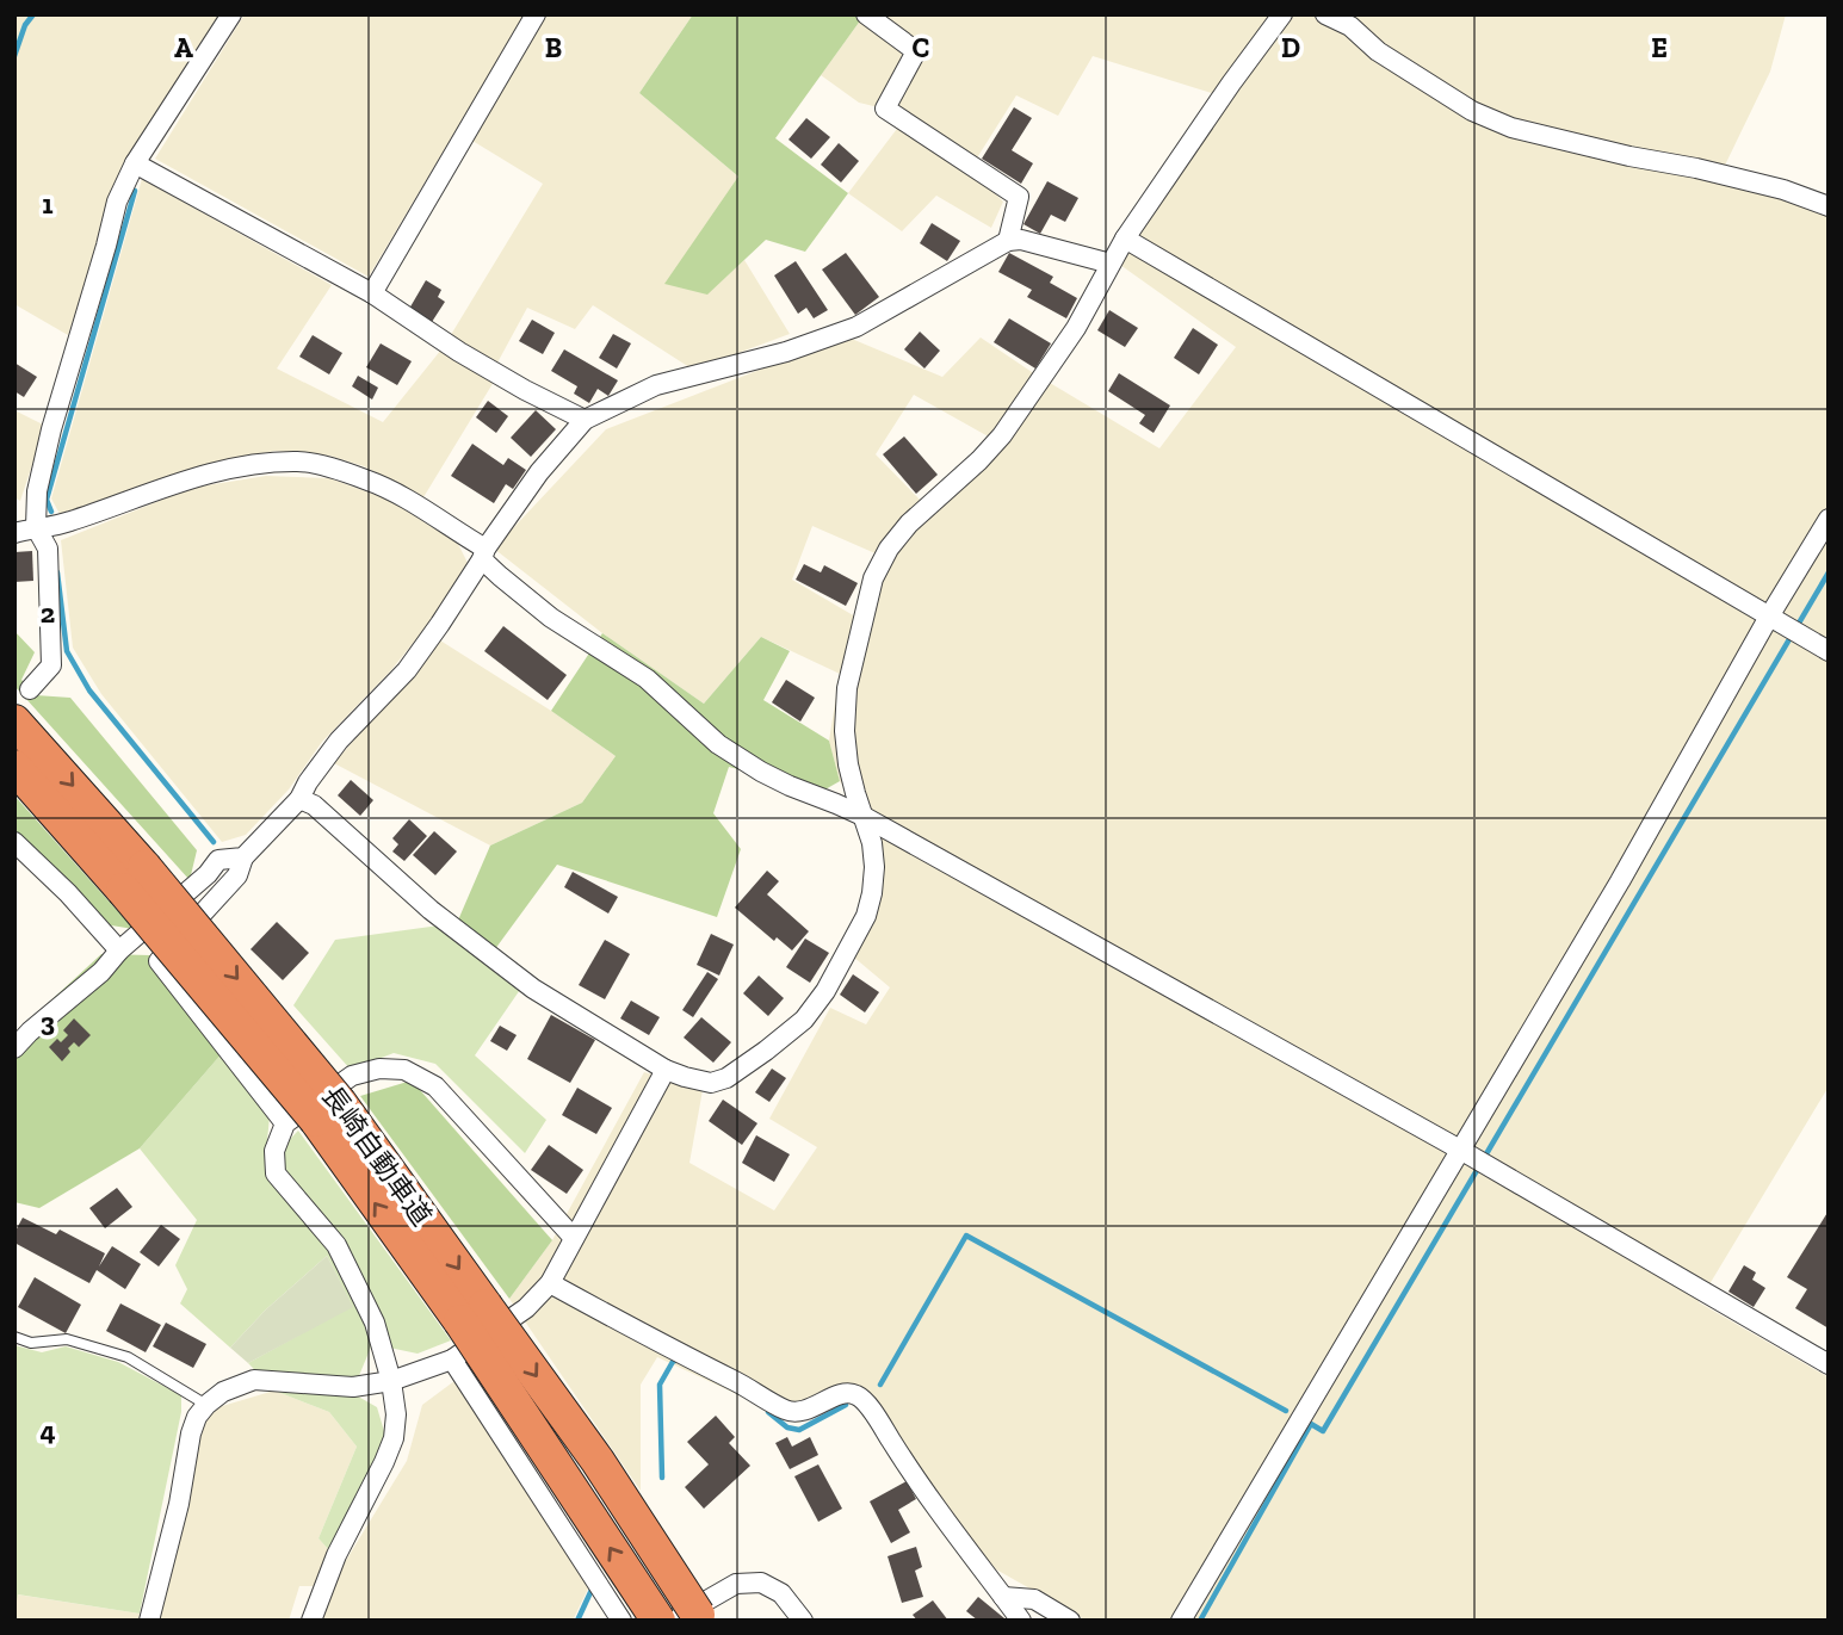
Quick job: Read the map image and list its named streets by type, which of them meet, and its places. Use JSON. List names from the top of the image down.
{
  "streets": {
    "highway": ["長崎自動車道"]
  },
  "grid": {
    "columns": [
      "A",
      "B",
      "C",
      "D",
      "E"
    ],
    "rows": [
      "1",
      "2",
      "3",
      "4"
    ]
  }
}
